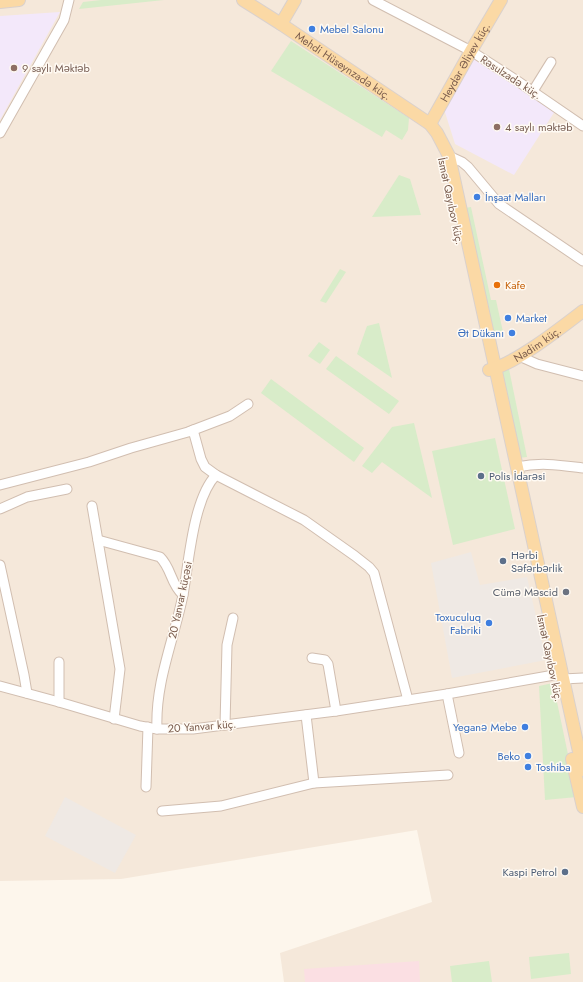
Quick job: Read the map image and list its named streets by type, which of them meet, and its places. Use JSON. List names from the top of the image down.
{
  "streets": {
    "main road": [
      "Heydər Əliyev küç.",
      "Mehdi Hüseynzadə küç.",
      "İsmət Qayıbov küç.",
      "Nadim küç."
    ],
    "street": ["Rəsulzadə küç.", "20 Yanvar küçəsi", "20 Yanvar küç."]
  },
  "crossings": [
    ["Heydər Əliyev küç.", "Mehdi Hüseynzadə küç."],
    ["Heydər Əliyev küç.", "Rəsulzadə küç."],
    ["Mehdi Hüseynzadə küç.", "İsmət Qayıbov küç."],
    ["İsmət Qayıbov küç.", "Nadim küç."],
    ["İsmət Qayıbov küç.", "20 Yanvar küç."],
    ["20 Yanvar küçəsi", "20 Yanvar küç."]
  ],
  "places": [
    "Mebel Salonu",
    "9 saylı Məktəb",
    "4 saylı məktəb",
    "İnşaat Malları",
    "Kafe",
    "Market",
    "Ət Dükanı",
    "Polis İdarəsi",
    "Hərbi Səfərbərlik",
    "Cümə Məscid",
    "Toxuculuq Fabriki",
    "Yeganə Mebe",
    "Beko",
    "Toshiba",
    "Kaspi Petrol"
  ]
}
